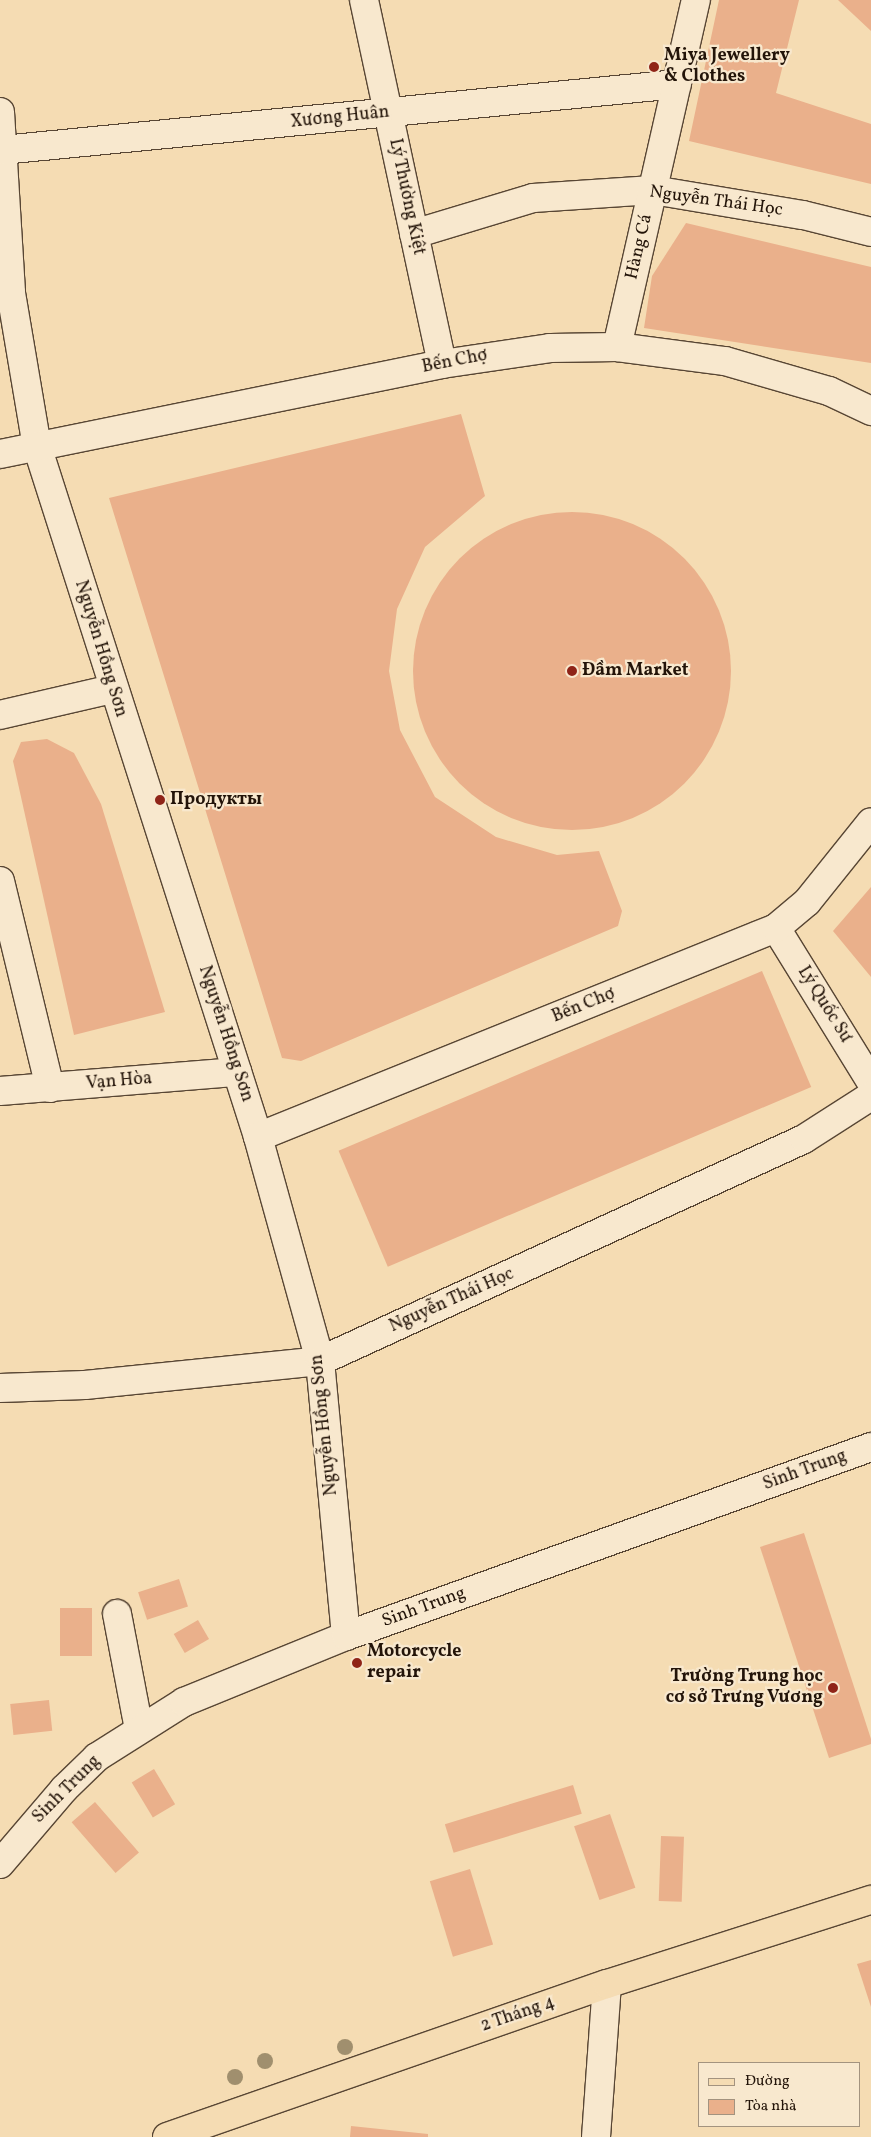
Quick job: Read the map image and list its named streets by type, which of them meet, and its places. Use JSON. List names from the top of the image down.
{
  "streets": {
    "main road": ["2 Tháng 4"],
    "street": [
      "Xương Huân",
      "Lý Thường Kiệt",
      "Nguyễn Thái Học",
      "Hàng Cá",
      "Bến Chợ",
      "Nguyễn Hồng Sơn",
      "Lý Quốc Sư",
      "Vạn Hòa",
      "Sinh Trung"
    ]
  },
  "crossings": [
    ["Xương Huân", "Lý Thường Kiệt"],
    ["Xương Huân", "Hàng Cá"],
    ["Xương Huân", "Nguyễn Hồng Sơn"],
    ["Lý Thường Kiệt", "Nguyễn Thái Học"],
    ["Lý Thường Kiệt", "Bến Chợ"],
    ["Nguyễn Thái Học", "Hàng Cá"],
    ["Nguyễn Thái Học", "Nguyễn Hồng Sơn"],
    ["Hàng Cá", "Bến Chợ"],
    ["Bến Chợ", "Nguyễn Hồng Sơn"],
    ["Bến Chợ", "Lý Quốc Sư"],
    ["Nguyễn Hồng Sơn", "Vạn Hòa"],
    ["Nguyễn Hồng Sơn", "Sinh Trung"]
  ],
  "places": [
    "Miya Jewellery & Clothes",
    "Đầm Market",
    "Продукты",
    "Motorcycle repair",
    "Trường Trung học cơ sở Trưng Vương"
  ],
  "legend": ["Đường", "Tòa nhà"]
}
